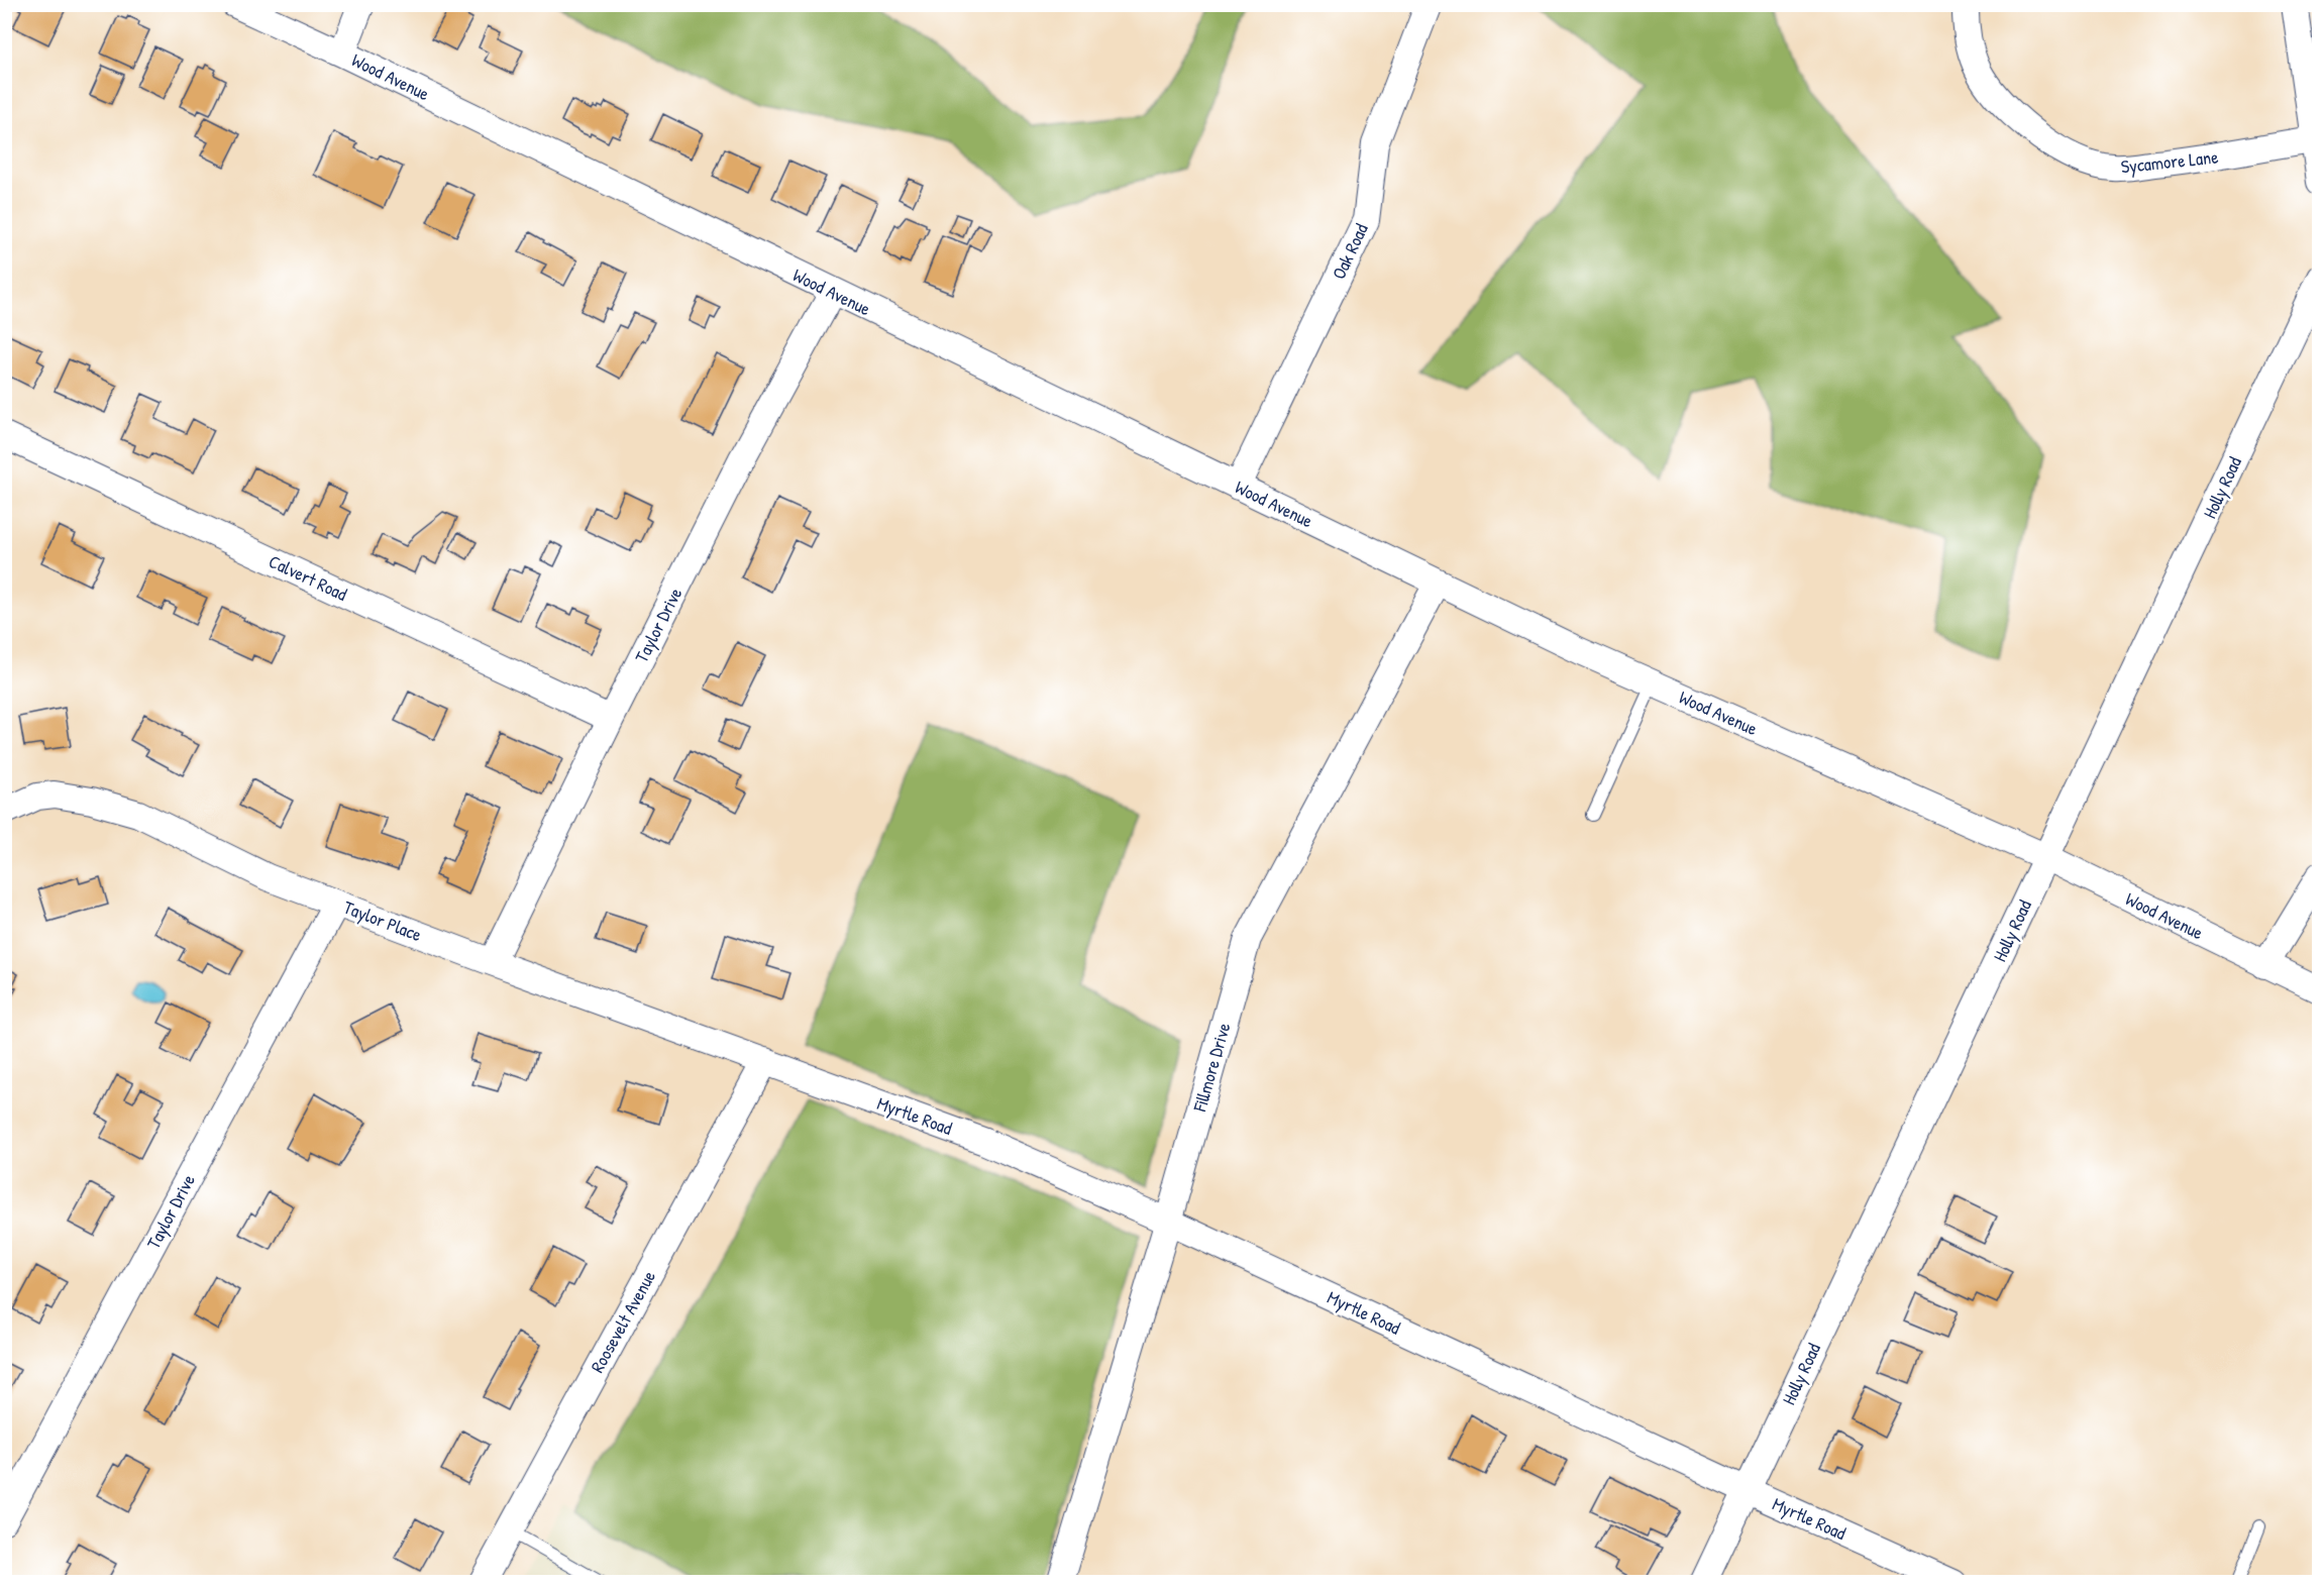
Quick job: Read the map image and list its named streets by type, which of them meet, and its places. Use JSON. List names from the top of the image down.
{
  "streets": {
    "street": [
      "Wood Avenue",
      "Sycamore Lane",
      "Oak Road",
      "Holly Road",
      "Calvert Road",
      "Taylor Drive",
      "Taylor Place",
      "Fillmore Drive",
      "Myrtle Road",
      "Roosevelt Avenue"
    ]
  },
  "crossings": [
    ["Wood Avenue", "Oak Road"],
    ["Wood Avenue", "Holly Road"],
    ["Wood Avenue", "Taylor Drive"],
    ["Wood Avenue", "Fillmore Drive"],
    ["Holly Road", "Myrtle Road"],
    ["Calvert Road", "Taylor Drive"],
    ["Taylor Drive", "Taylor Place"],
    ["Taylor Place", "Myrtle Road"],
    ["Taylor Place", "Roosevelt Avenue"],
    ["Fillmore Drive", "Myrtle Road"],
    ["Myrtle Road", "Roosevelt Avenue"]
  ]
}
